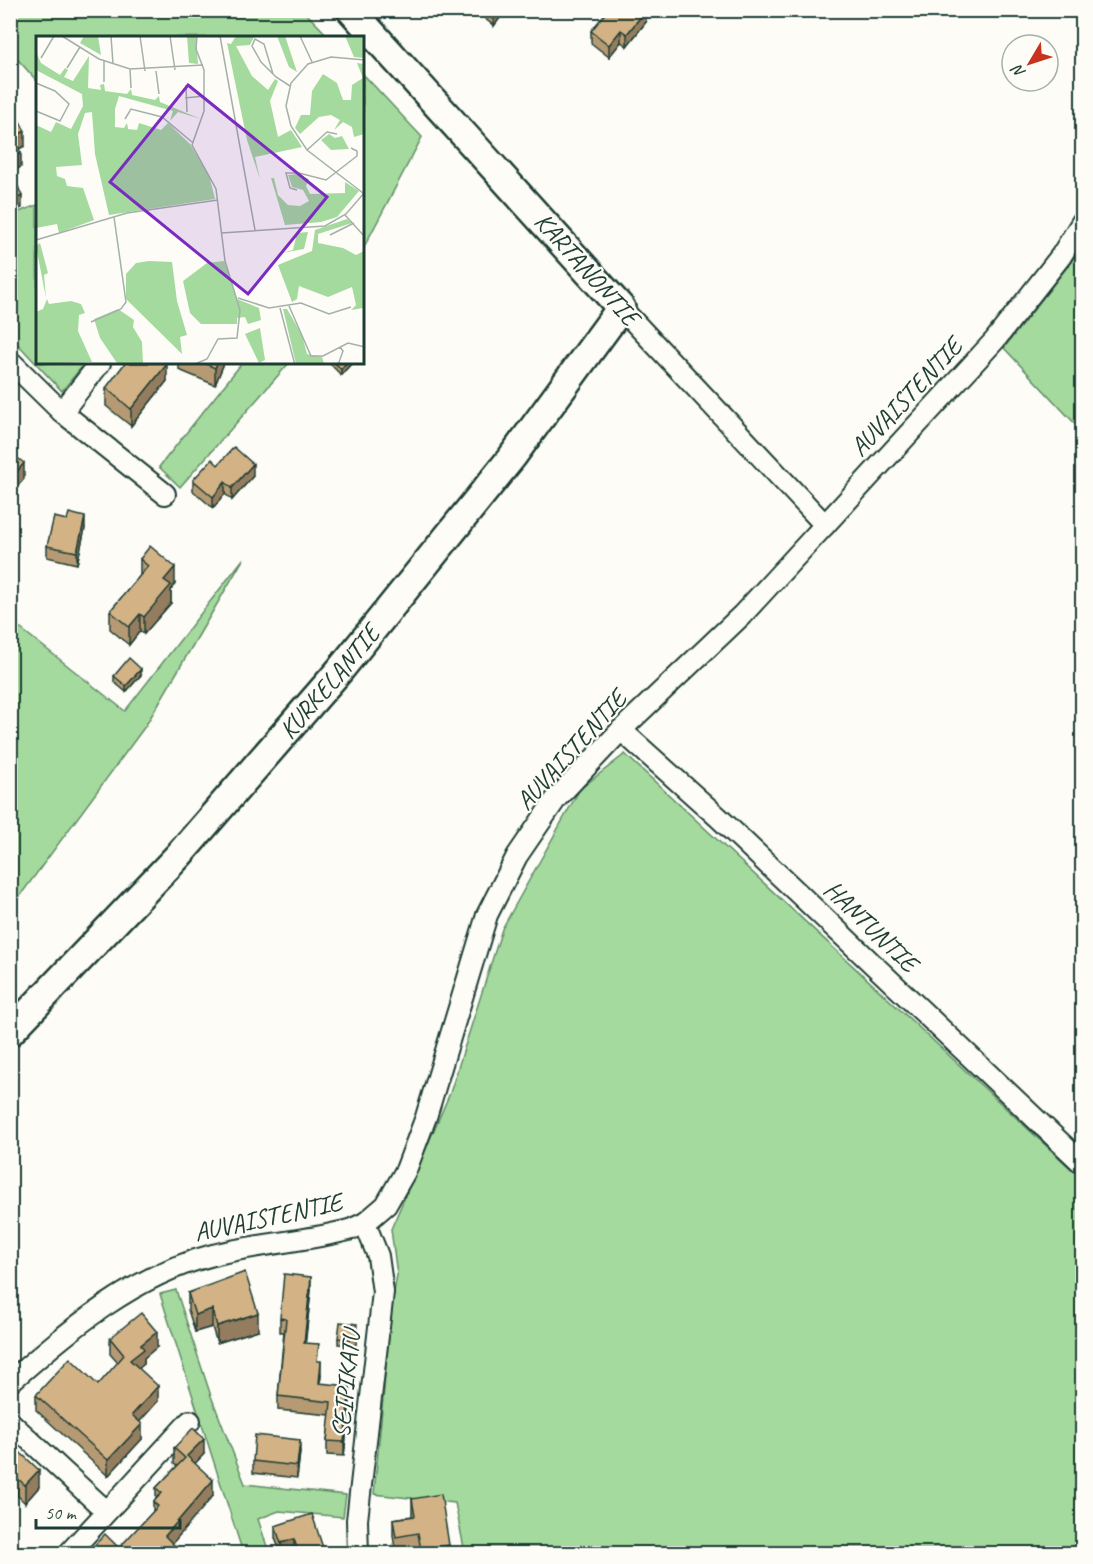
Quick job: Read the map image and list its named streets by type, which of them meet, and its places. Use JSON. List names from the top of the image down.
{
  "streets": {
    "street": [
      "KARTANONTIE",
      "AUVAISTENTIE",
      "KURKELANTIE",
      "HANTUNTIE",
      "SEIPIKATU"
    ]
  },
  "crossings": [
    ["KARTANONTIE", "AUVAISTENTIE"],
    ["KARTANONTIE", "KURKELANTIE"],
    ["AUVAISTENTIE", "HANTUNTIE"],
    ["AUVAISTENTIE", "SEIPIKATU"]
  ],
  "scale_bar": "50 m",
  "north": "bottom left"
}
